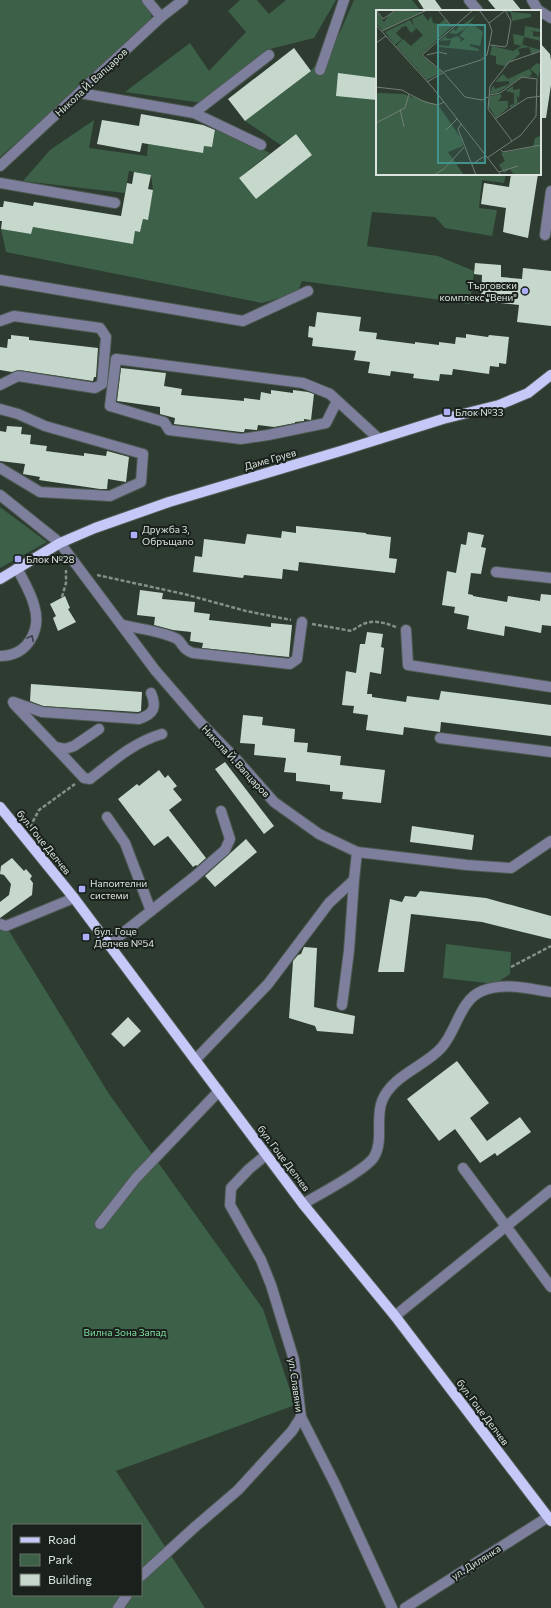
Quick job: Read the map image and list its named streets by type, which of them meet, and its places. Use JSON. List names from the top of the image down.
{
  "streets": {
    "main road": ["Даме Груев", "бул. Гоце Делчев"],
    "street": ["Никола Й. Вапцаров", "ул. Славяни", "ул. Дилянка"]
  },
  "crossings": [
    ["Никола Й. Вапцаров", "Даме Груев"],
    ["бул. Гоце Делчев", "ул. Славяни"],
    ["бул. Гоце Делчев", "ул. Дилянка"]
  ],
  "parks": ["Вилна Зона Запад"],
  "places": {
    "other": ["Търговски комплекс \"Вени\""],
    "transit": [
      "Блок №33",
      "Дружба 3, Обръщало",
      "Блок №28",
      "Напоителни системи",
      "бул. Гоце Делчев №54"
    ]
  },
  "legend": ["Road", "Park", "Building"]
}
